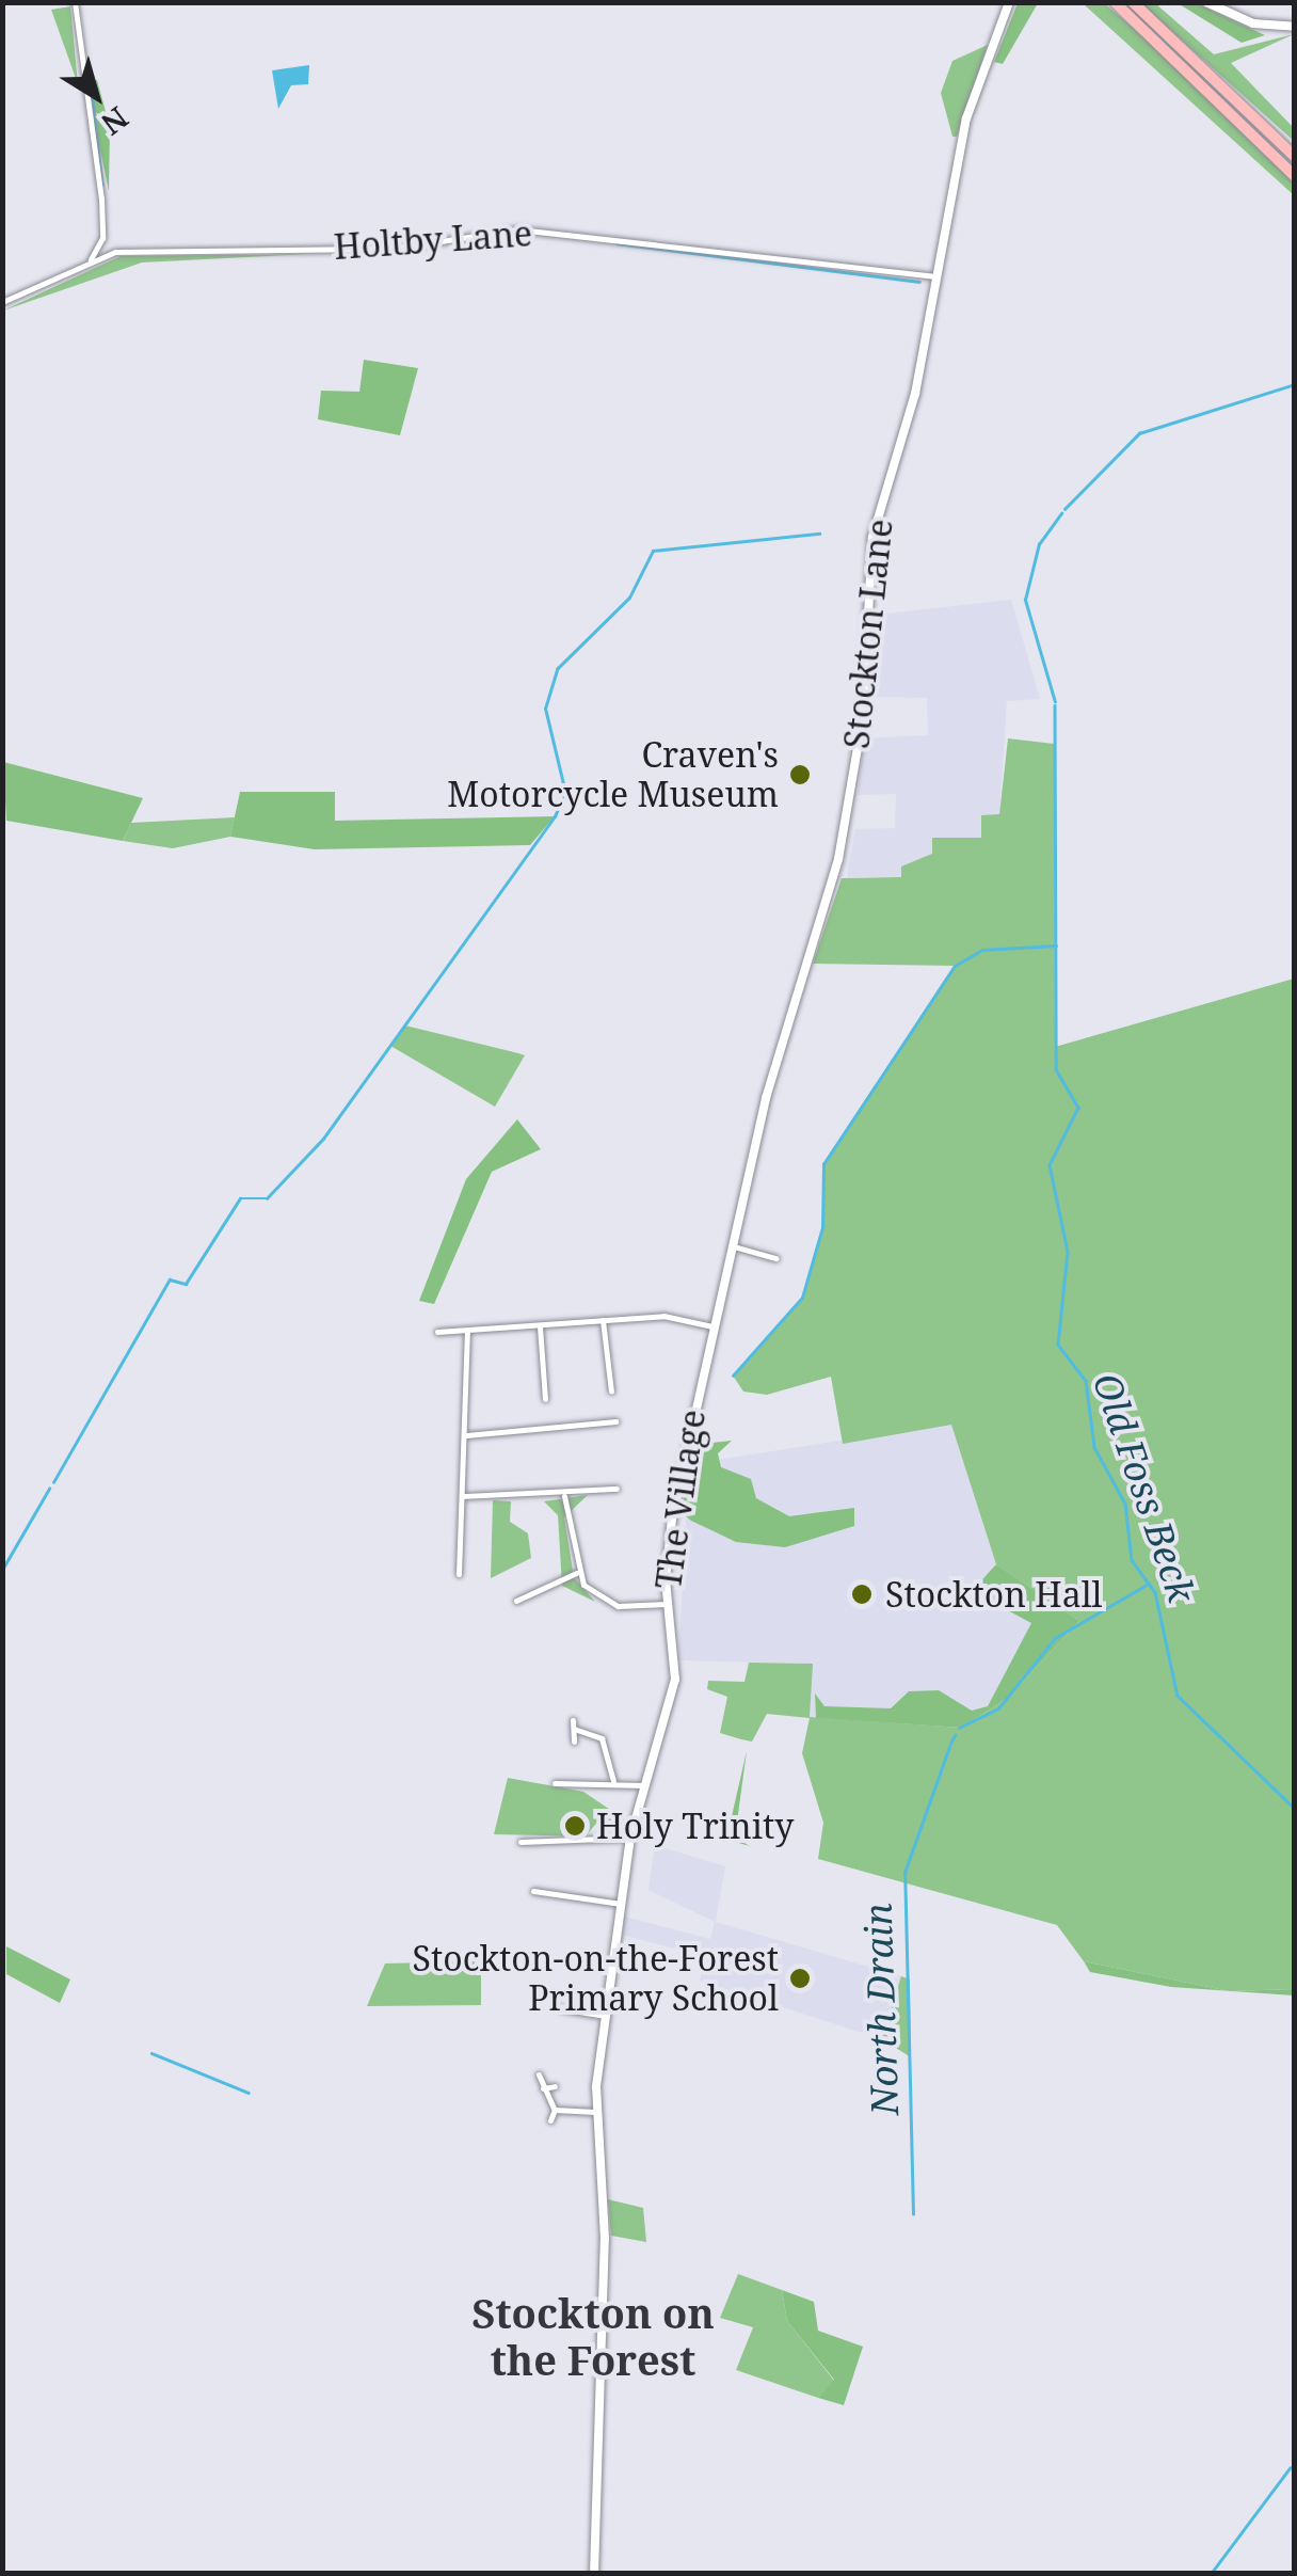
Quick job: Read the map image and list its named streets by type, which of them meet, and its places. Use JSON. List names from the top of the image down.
{
  "streets": {
    "street": ["Holtby Lane", "Stockton Lane", "The Village"]
  },
  "crossings": [
    ["Holtby Lane", "Stockton Lane"],
    ["Stockton Lane", "The Village"]
  ],
  "districts": ["Stockton on the Forest"],
  "water": ["Old Foss Beck", "North Drain"],
  "places": [
    "Craven's Motorcycle Museum",
    "Stockton Hall",
    "Holy Trinity",
    "Stockton-on-the-Forest Primary School"
  ],
  "north": "bottom right"
}
